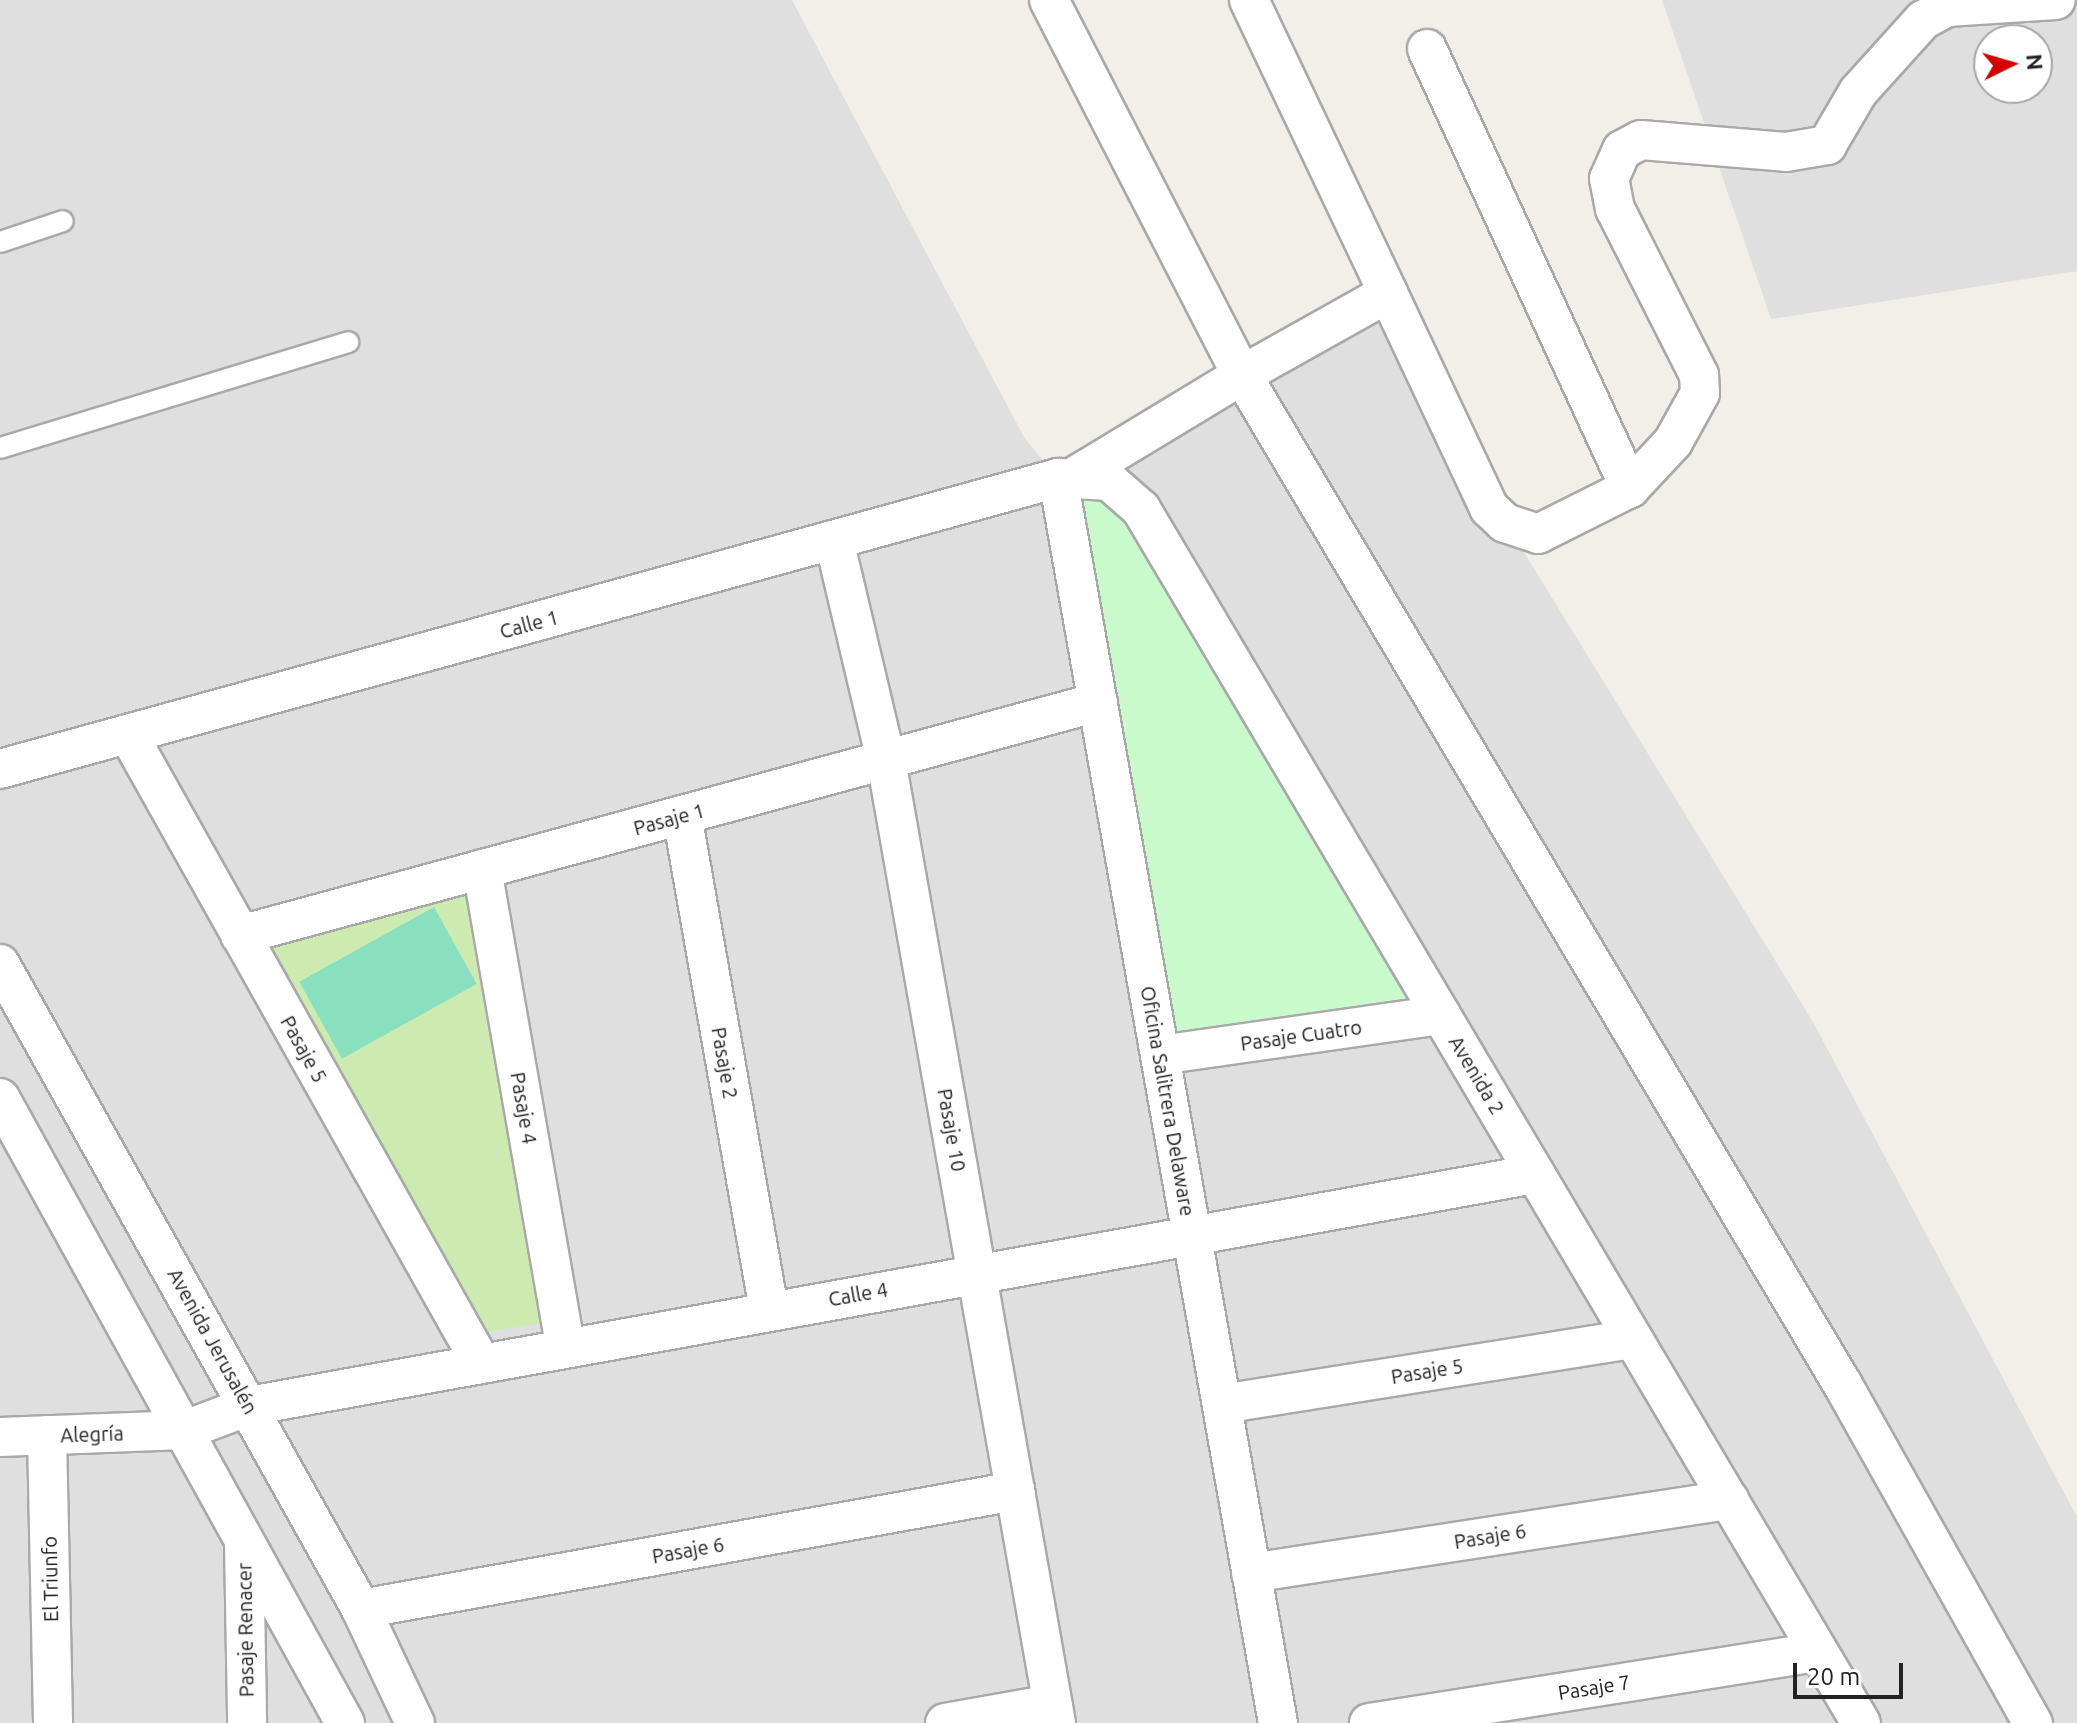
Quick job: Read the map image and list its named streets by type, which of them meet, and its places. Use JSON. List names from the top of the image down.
{
  "streets": {
    "street": [
      "Calle 1",
      "Pasaje 1",
      "Pasaje Cuatro",
      "Pasaje 5",
      "Pasaje 2",
      "Avenida 2",
      "Oficina Salitrera Delaware",
      "Pasaje 4",
      "Pasaje 10",
      "Calle 4",
      "Avenida Jerusalén",
      "Alegría",
      "Pasaje 6",
      "El Triunfo",
      "Pasaje Renacer",
      "Pasaje 7"
    ]
  },
  "crossings": [
    ["Calle 1", "Pasaje 5"],
    ["Calle 1", "Avenida 2"],
    ["Calle 1", "Oficina Salitrera Delaware"],
    ["Calle 1", "Pasaje 10"],
    ["Pasaje 1", "Pasaje 5"],
    ["Pasaje 1", "Pasaje 2"],
    ["Pasaje 1", "Oficina Salitrera Delaware"],
    ["Pasaje 1", "Pasaje 4"],
    ["Pasaje 1", "Pasaje 10"],
    ["Pasaje Cuatro", "Avenida 2"],
    ["Pasaje Cuatro", "Oficina Salitrera Delaware"],
    ["Pasaje 5", "Avenida 2"],
    ["Pasaje 5", "Oficina Salitrera Delaware"],
    ["Pasaje 5", "Calle 4"],
    ["Pasaje 2", "Calle 4"],
    ["Avenida 2", "Oficina Salitrera Delaware"],
    ["Avenida 2", "Calle 4"],
    ["Avenida 2", "Pasaje 6"],
    ["Avenida 2", "Pasaje 7"],
    ["Oficina Salitrera Delaware", "Calle 4"],
    ["Oficina Salitrera Delaware", "Pasaje 6"],
    ["Pasaje 4", "Calle 4"],
    ["Pasaje 10", "Calle 4"],
    ["Pasaje 10", "Pasaje 6"],
    ["Calle 4", "Avenida Jerusalén"],
    ["Calle 4", "Alegría"],
    ["Avenida Jerusalén", "Pasaje 6"],
    ["Alegría", "El Triunfo"]
  ],
  "scale_bar": "20 m",
  "north": "right"
}
